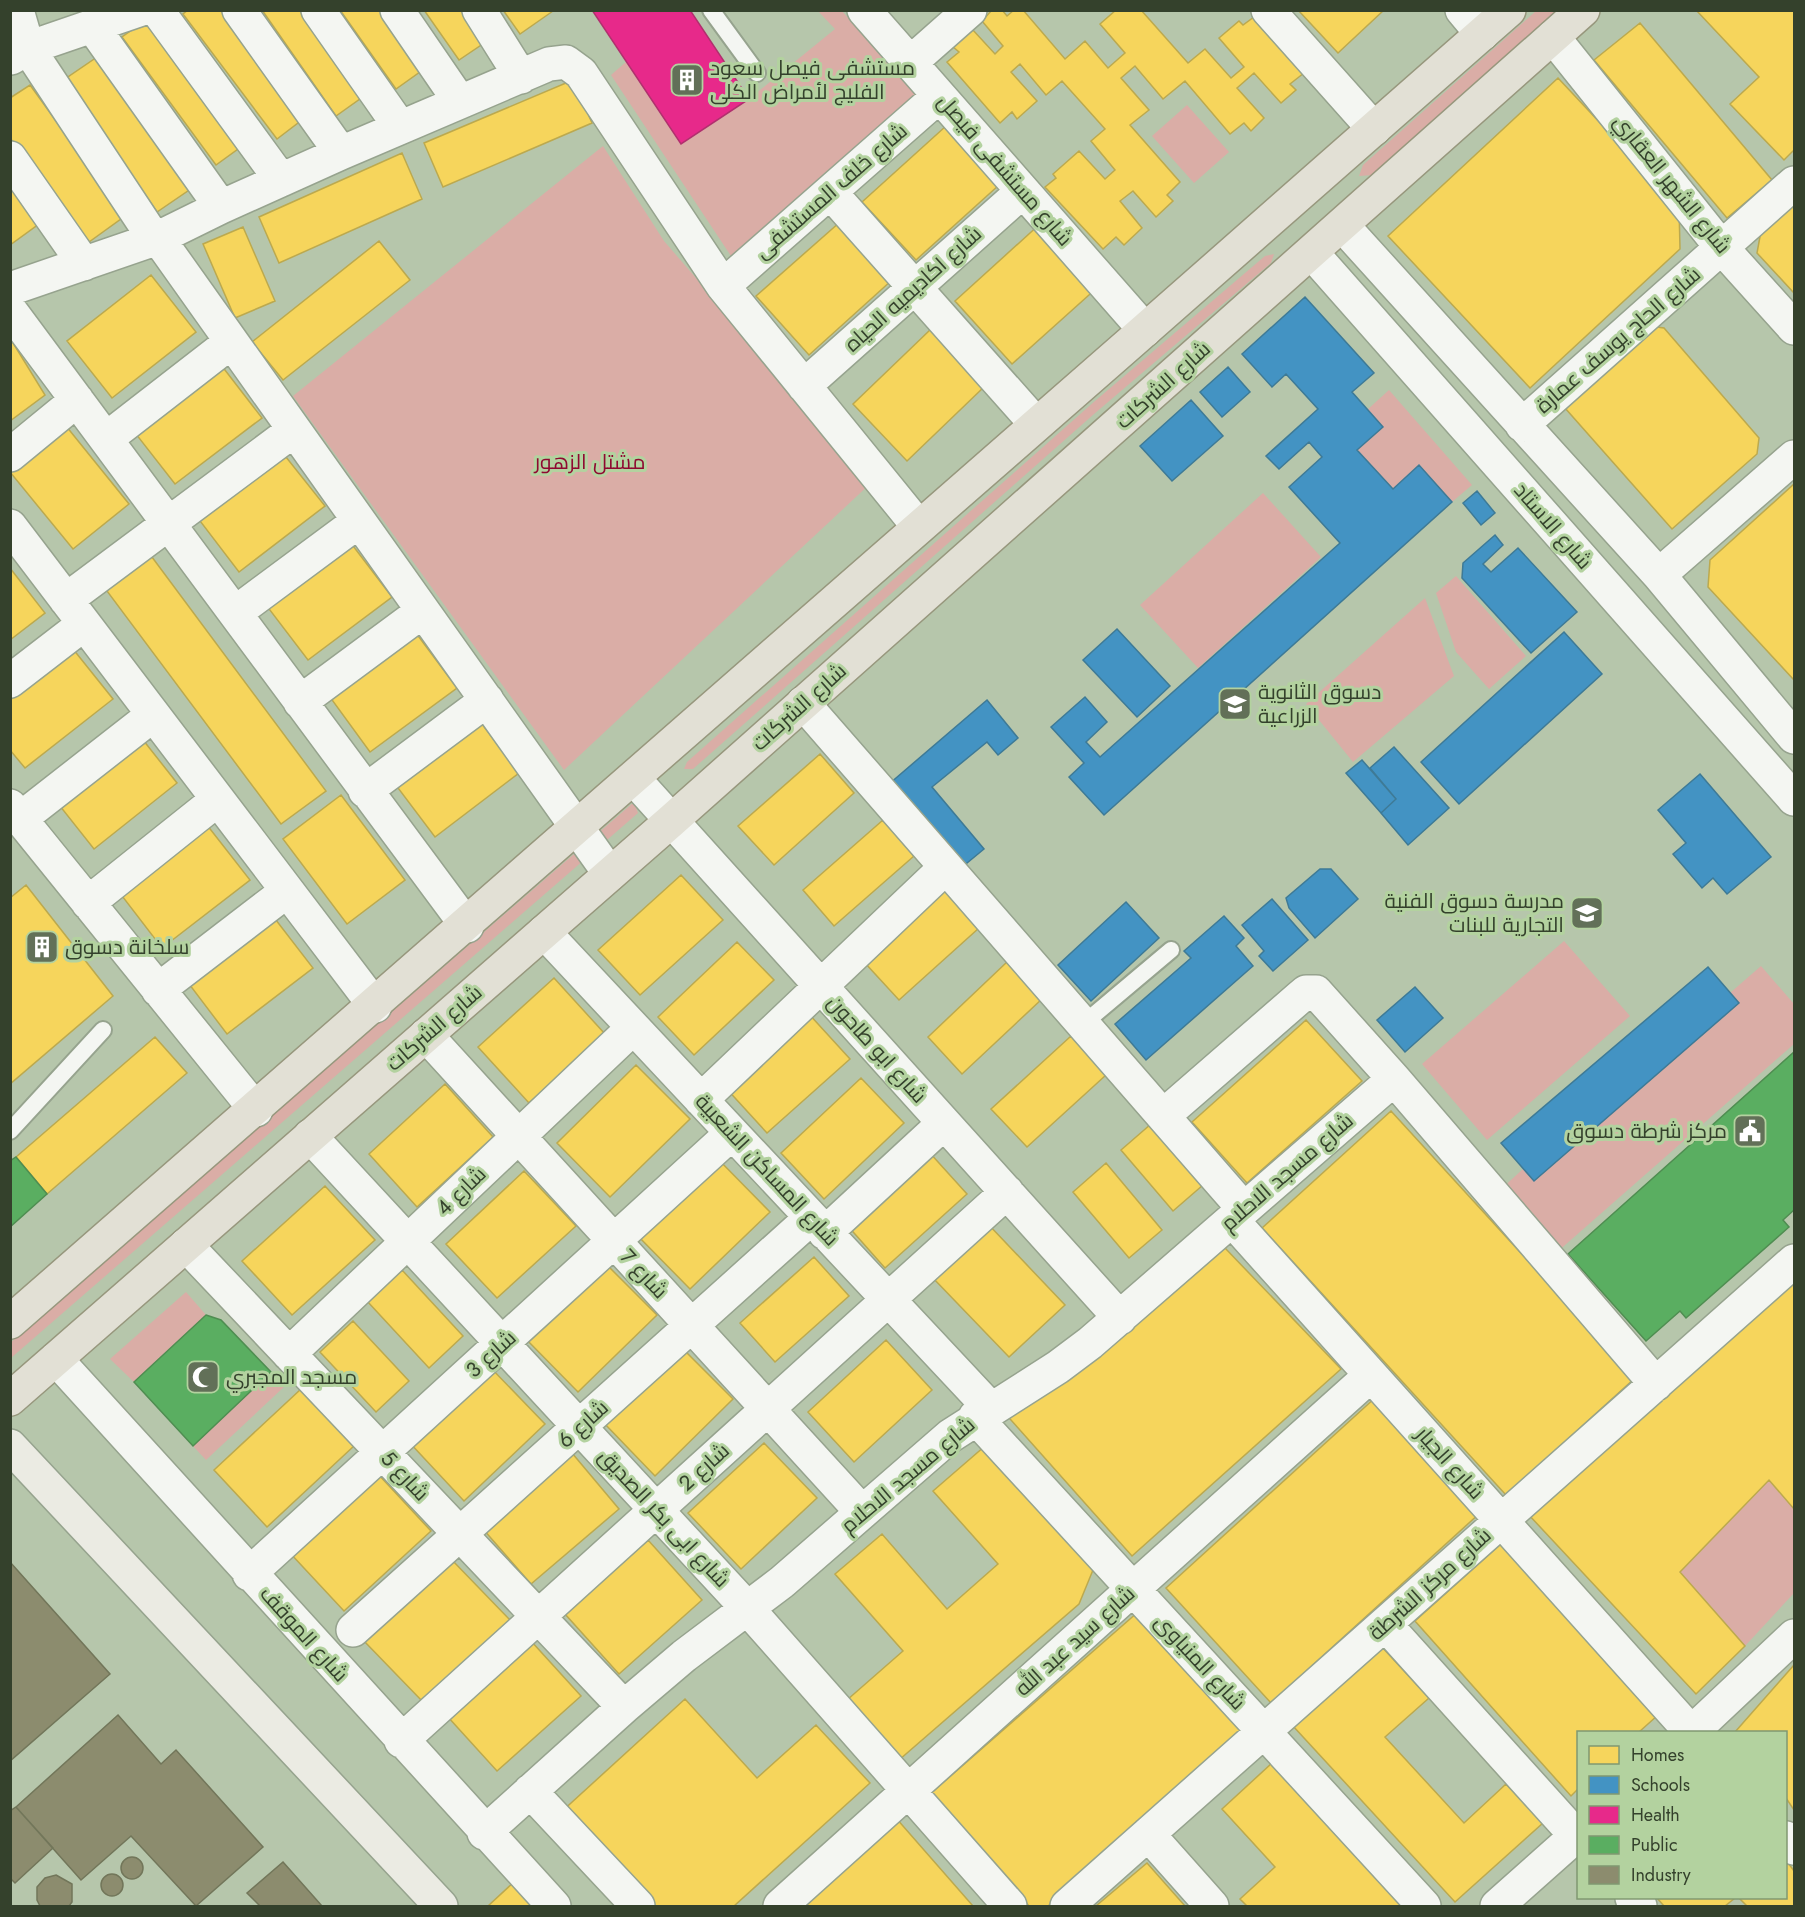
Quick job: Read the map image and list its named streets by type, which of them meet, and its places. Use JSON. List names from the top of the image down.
{
  "streets": {
    "main road": ["شارع الشركات"],
    "street": [
      "شارع مستشفى فيصل",
      "شارع الشهر العقاري",
      "شارع خلف المستشفى",
      "شارع اكاديميه الحياه",
      "شارع الحاج يوسف عمارة",
      "شارع الاستاد",
      "شارع ابو طاحون",
      "شارع المساكن الشعبية",
      "شارع مسجد الاحلام",
      "شارع 4",
      "شارع 7",
      "شارع 3",
      "شارع 6",
      "شارع الجيار",
      "شارع 2",
      "شارع 5",
      "شارع ابى بكر الصديق",
      "شارع مركز الشرطة",
      "شارع الموقف",
      "شارع سيد عبد الله",
      "شارع المنياوى"
    ]
  },
  "crossings": [
    ["شارع مستشفى فيصل", "شارع خلف المستشفى"],
    ["شارع مستشفى فيصل", "شارع اكاديميه الحياه"],
    ["شارع الشهر العقاري", "شارع الحاج يوسف عمارة"],
    ["شارع الشهر العقاري", "شارع الشركات"],
    ["شارع الحاج يوسف عمارة", "شارع الاستاد"],
    ["شارع الشركات", "شارع الاستاد"],
    ["شارع الشركات", "شارع ابو طاحون"],
    ["شارع الشركات", "شارع المساكن الشعبية"],
    ["شارع الشركات", "شارع 7"],
    ["شارع الشركات", "شارع الجيار"],
    ["شارع الشركات", "شارع 5"],
    ["شارع الشركات", "شارع ابى بكر الصديق"],
    ["شارع الشركات", "شارع الموقف"],
    ["شارع ابو طاحون", "شارع مسجد الاحلام"],
    ["شارع ابو طاحون", "شارع 6"],
    ["شارع ابو طاحون", "شارع 2"],
    ["شارع المساكن الشعبية", "شارع مسجد الاحلام"],
    ["شارع المساكن الشعبية", "شارع 4"],
    ["شارع المساكن الشعبية", "شارع 3"],
    ["شارع المساكن الشعبية", "شارع 6"],
    ["شارع المساكن الشعبية", "شارع 2"],
    ["شارع المساكن الشعبية", "شارع المنياوى"],
    ["شارع مسجد الاحلام", "شارع 7"],
    ["شارع مسجد الاحلام", "شارع الجيار"],
    ["شارع مسجد الاحلام", "شارع 5"],
    ["شارع مسجد الاحلام", "شارع ابى بكر الصديق"],
    ["شارع مسجد الاحلام", "شارع الموقف"],
    ["شارع مسجد الاحلام", "شارع المنياوى"],
    ["شارع 4", "شارع 7"],
    ["شارع 4", "شارع 5"],
    ["شارع 4", "شارع ابى بكر الصديق"],
    ["شارع 7", "شارع 3"],
    ["شارع 7", "شارع 6"],
    ["شارع 7", "شارع 2"],
    ["شارع 3", "شارع 5"],
    ["شارع 3", "شارع ابى بكر الصديق"],
    ["شارع 3", "شارع الموقف"],
    ["شارع 6", "شارع 5"],
    ["شارع 6", "شارع ابى بكر الصديق"],
    ["شارع الجيار", "شارع مركز الشرطة"],
    ["شارع الجيار", "شارع سيد عبد الله"],
    ["شارع 2", "شارع 5"],
    ["شارع 2", "شارع ابى بكر الصديق"],
    ["شارع 2", "شارع الموقف"],
    ["شارع ابى بكر الصديق", "شارع سيد عبد الله"],
    ["شارع مركز الشرطة", "شارع المنياوى"],
    ["شارع سيد عبد الله", "شارع المنياوى"]
  ],
  "parks": ["مشتل الزهور"],
  "places": {
    "building": ["مستشفى فيصل سعود الفليج لأمراض الكلى", "سلخانة دسوق"],
    "school or university": ["دسوق الثانوية الزراعية", "مدرسة دسوق الفنية التجارية للبنات"],
    "public building": ["مركز شرطة دسوق"],
    "mosque": ["مسجد المجبري"]
  },
  "legend": [
    "Homes",
    "Schools",
    "Health",
    "Public",
    "Industry"
  ]
}
